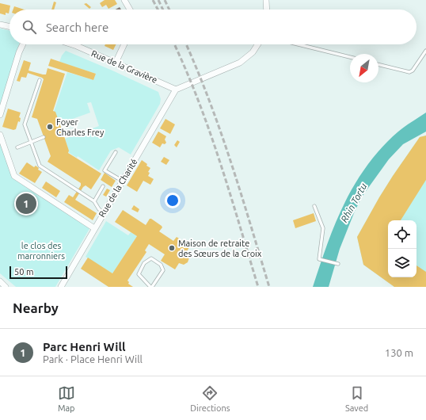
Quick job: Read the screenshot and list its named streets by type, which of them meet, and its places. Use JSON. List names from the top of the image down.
{
  "streets": {
    "street": ["Rue de la Gravière", "Rue de la Charité"]
  },
  "crossings": [
    ["Rue de la Gravière", "Rue de la Charité"]
  ],
  "water": ["Rhin Tortu"],
  "parks": ["le clos des marronniers"],
  "places": ["Foyer Charles Frey", "Maison de retraite des Sœurs de la Croix"],
  "scale_bar": "50 m",
  "north": "bottom left",
  "page": {
    "search": "Search here",
    "pins": "1",
    "scale": "50 m",
    "heading": "Nearby",
    "list": [
      {
        "mark": "1",
        "name": "Parc Henri Will",
        "note": "Park · Place Henri Will",
        "value": "130 m"
      }
    ],
    "nav": ["Map", "Directions", "Saved"]
  }
}
